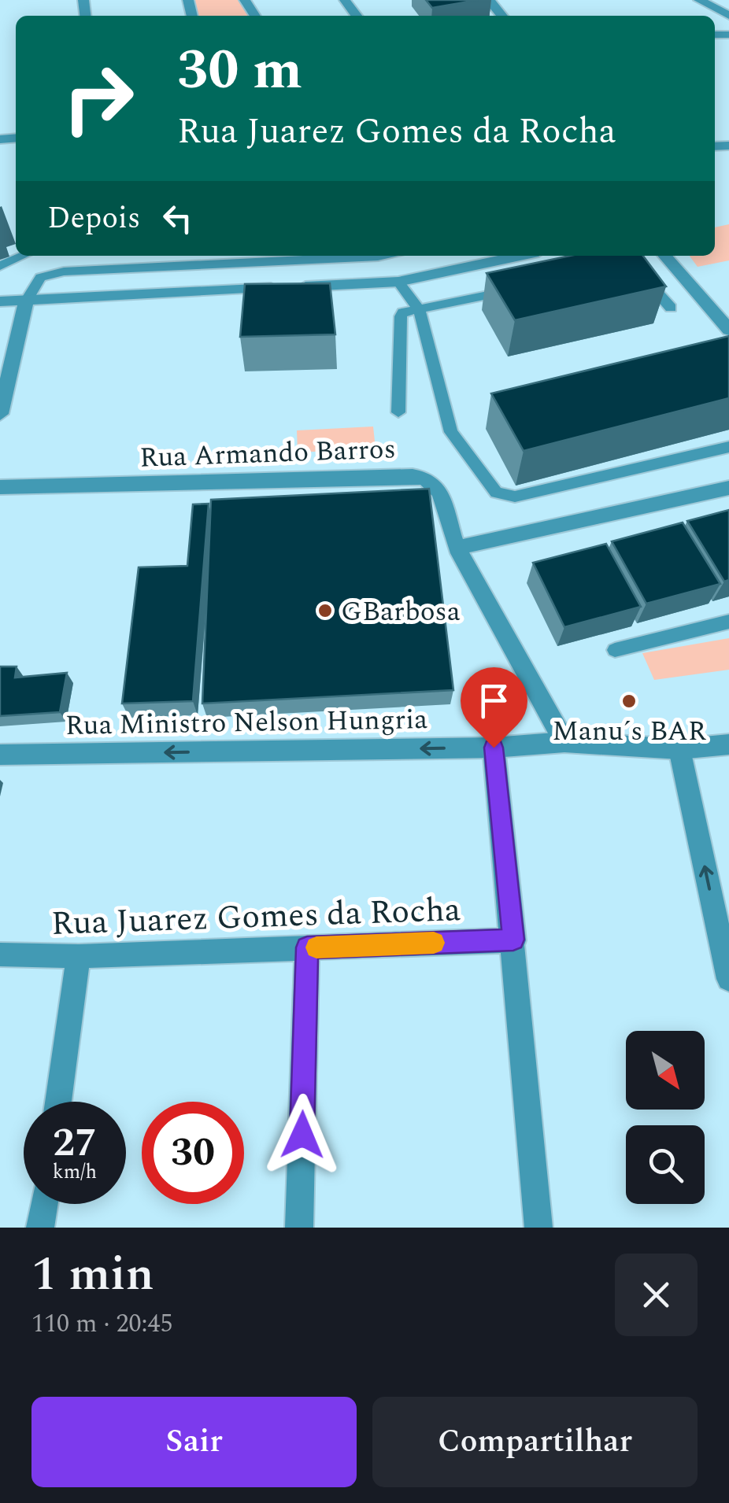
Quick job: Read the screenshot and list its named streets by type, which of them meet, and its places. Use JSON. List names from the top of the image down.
{
  "streets": {
    "street": ["Rua Armando Barros", "Rua Ministro Nelson Hungria", "Rua Juarez Gomes da Rocha"]
  },
  "crossings": [
    ["Rua Armando Barros", "Rua Ministro Nelson Hungria"]
  ],
  "one_way": ["Rua Ministro Nelson Hungria"],
  "places": ["GBarbosa", "Manu´s BAR"],
  "north": "bottom right",
  "page": {
    "turn": ["30 m", "Rua Juarez Gomes da Rocha"],
    "then": "Depois",
    "speed": "27 km/h",
    "limit": "30",
    "heading": ["1 min", "110 m · 20:45"],
    "buttons": ["Sair", "Compartilhar"]
  }
}
